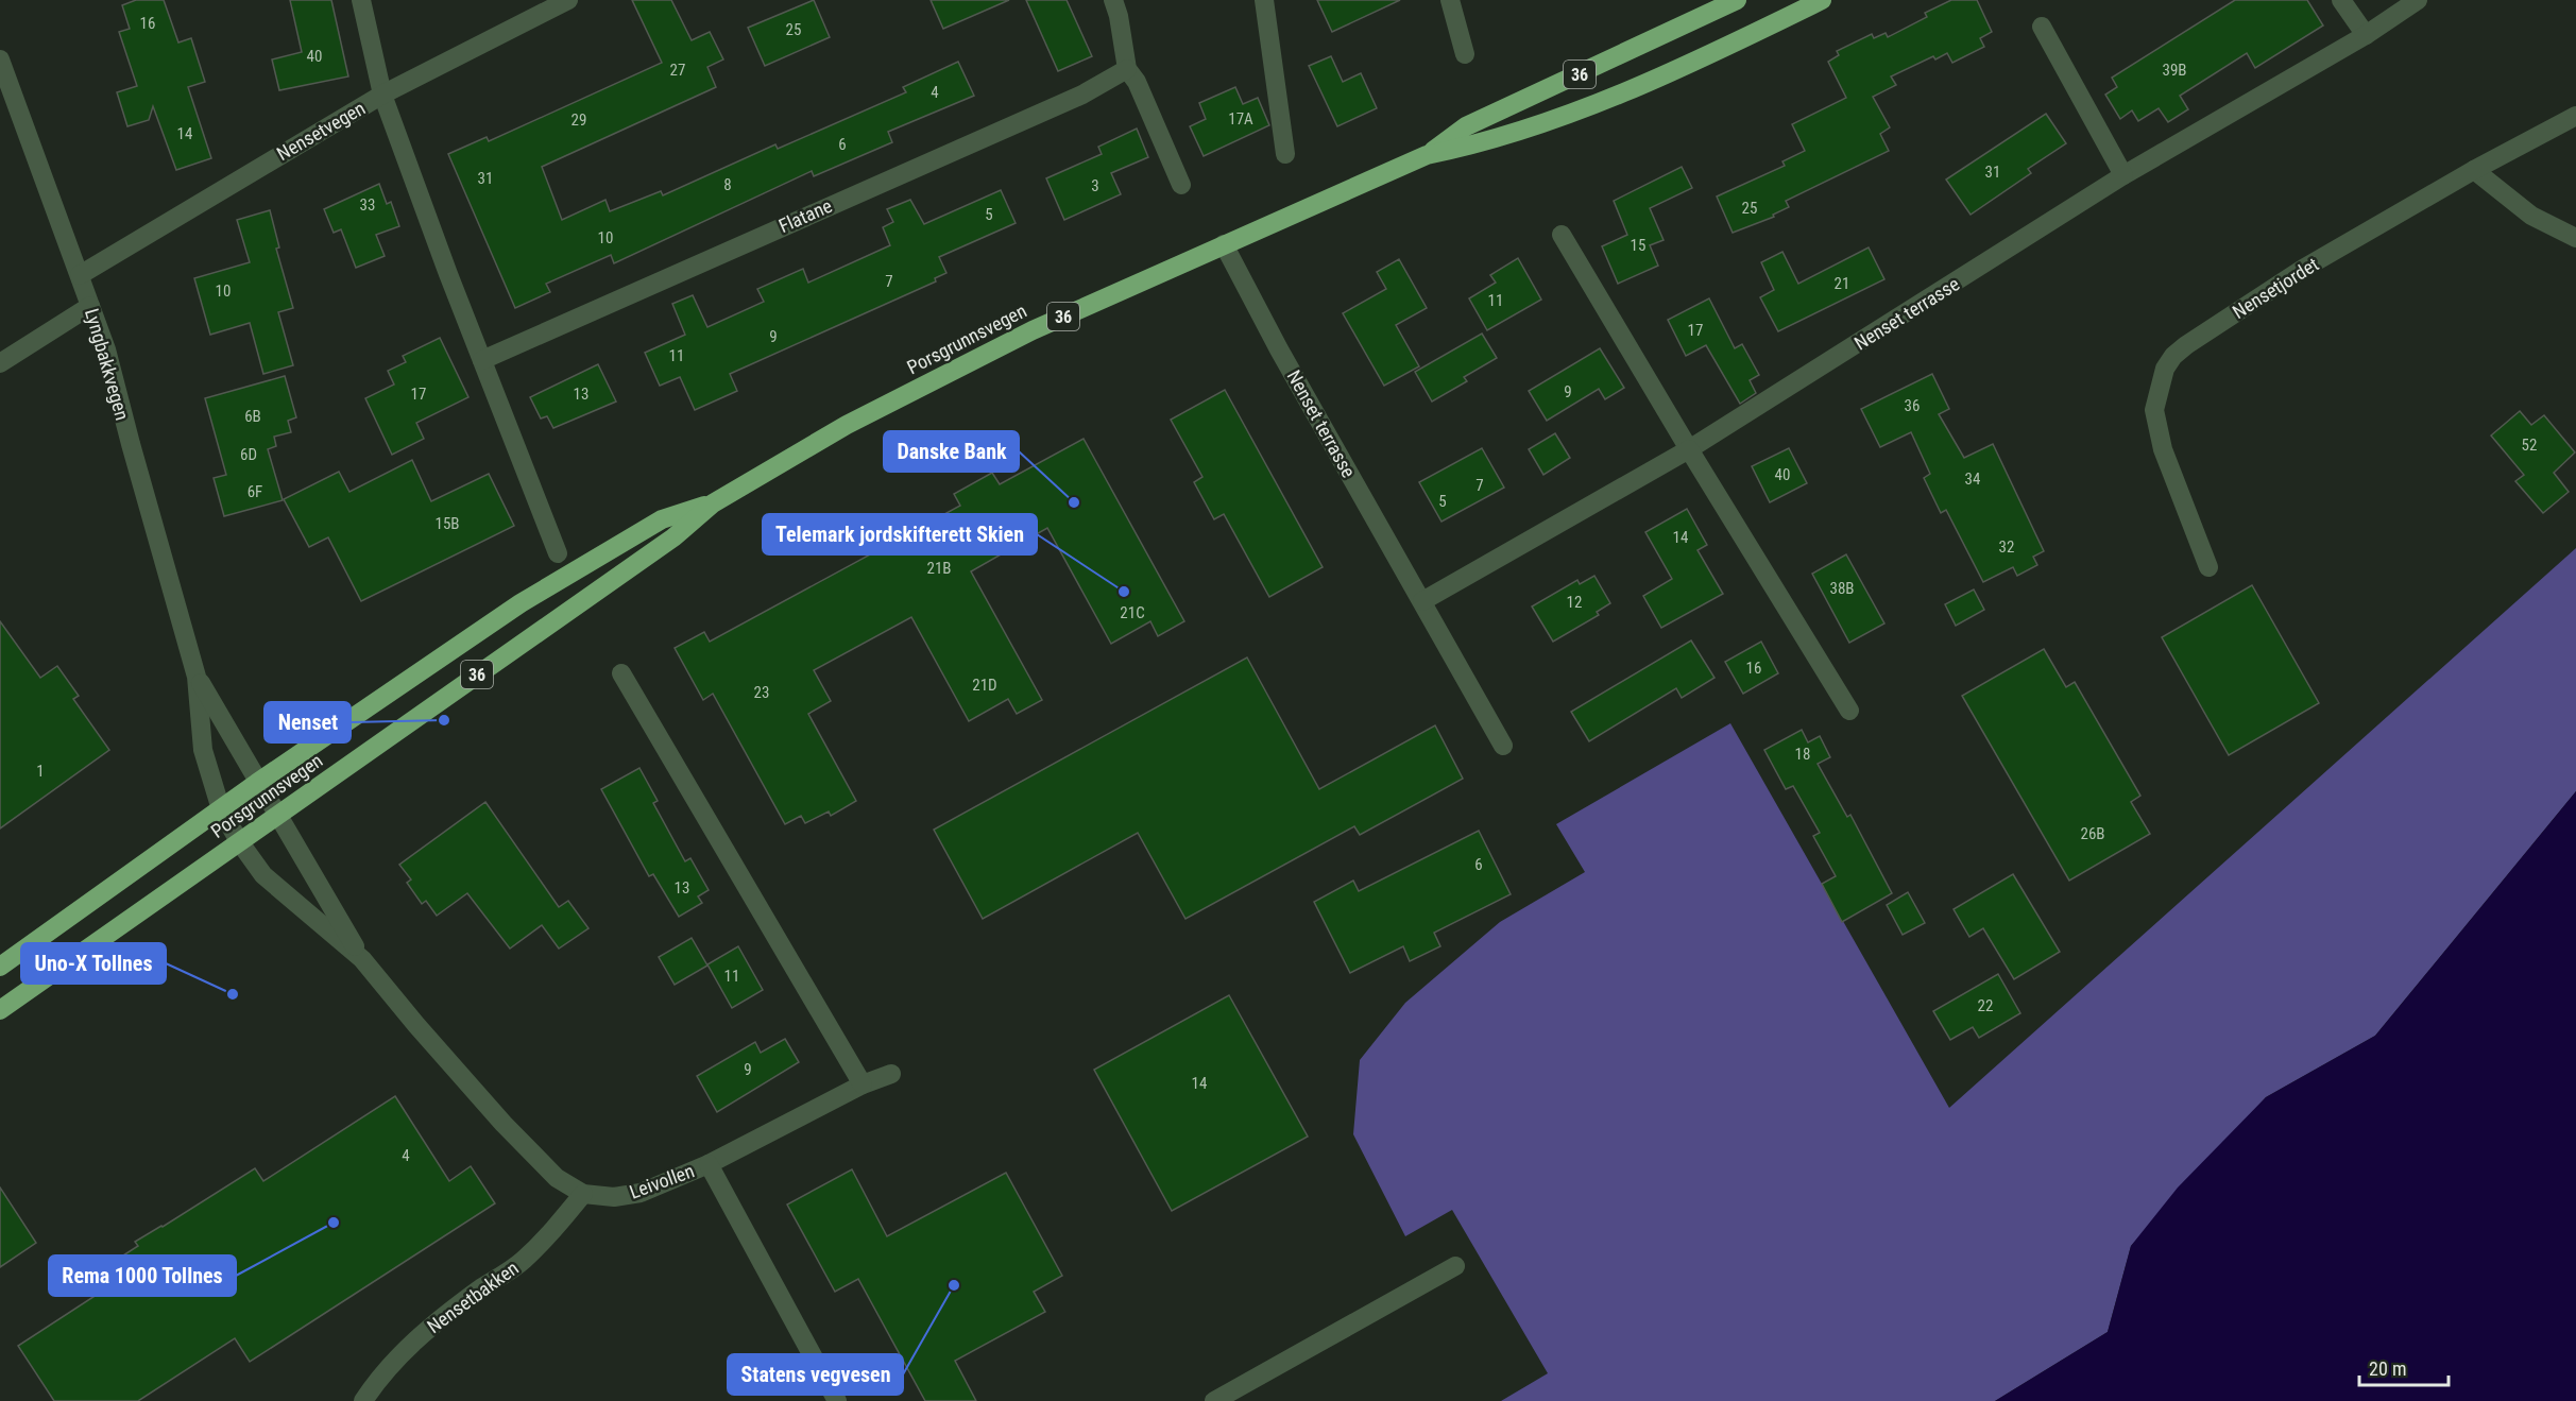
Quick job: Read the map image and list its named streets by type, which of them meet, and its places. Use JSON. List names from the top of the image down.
{
  "streets": {
    "highway": ["36", "Porsgrunnsvegen"],
    "street": [
      "Nensetvegen",
      "Flatane",
      "Nensetjordet",
      "Nenset terrasse",
      "Lyngbakkvegen",
      "Leivollen",
      "Nensetbakken"
    ]
  },
  "crossings": [
    ["Nensetvegen", "Lyngbakkvegen"],
    ["Nenset terrasse", "Porsgrunnsvegen"],
    ["Porsgrunnsvegen", "Lyngbakkvegen"],
    ["Porsgrunnsvegen", "Leivollen"],
    ["Lyngbakkvegen", "Leivollen"],
    ["Leivollen", "Nensetbakken"]
  ],
  "places": [
    "Danske Bank",
    "Telemark jordskifterett Skien",
    "Nenset",
    "Uno-X Tollnes",
    "Rema 1000 Tollnes",
    "Statens vegvesen"
  ],
  "house_numbers": [
    "16",
    "25",
    "40",
    "27",
    "39B",
    "4",
    "17A",
    "29",
    "14",
    "6",
    "31",
    "31",
    "8",
    "3",
    "33",
    "25",
    "5",
    "10",
    "15",
    "7",
    "21",
    "10",
    "11",
    "17",
    "9",
    "11",
    "9",
    "17",
    "13",
    "36",
    "6B",
    "52",
    "6D",
    "40",
    "34",
    "7",
    "6F",
    "5",
    "15B",
    "14",
    "32",
    "21B",
    "38B",
    "12",
    "21C",
    "16",
    "21D",
    "23",
    "18",
    "1",
    "26B",
    "6",
    "13",
    "11",
    "22",
    "9",
    "14",
    "4"
  ],
  "scale_bar": "20 m"
}
